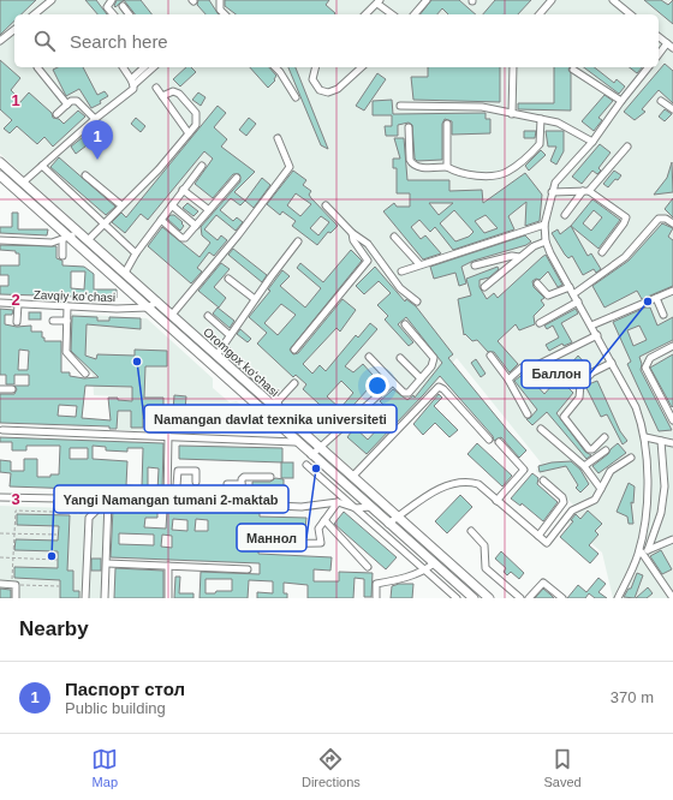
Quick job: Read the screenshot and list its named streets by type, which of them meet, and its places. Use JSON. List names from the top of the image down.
{
  "streets": {
    "main road": ["Oromgox ko‘chasi"],
    "street": ["Zavqiy koʻchasi"]
  },
  "crossings": [
    ["Zavqiy koʻchasi", "Oromgox ko‘chasi"]
  ],
  "places": [
    "Баллон",
    "Namangan davlat texnika universiteti",
    "Маннол",
    "Yangi Namangan tumani 2-maktab"
  ],
  "page": {
    "search": "Search here",
    "pins": "1",
    "heading": "Nearby",
    "list": [
      {
        "mark": "1",
        "name": "Паспорт стол",
        "note": "Public building",
        "value": "370 m"
      }
    ],
    "nav": ["Map", "Directions", "Saved"]
  },
  "grid": {
    "rows": ["1", "2", "3"]
  }
}
